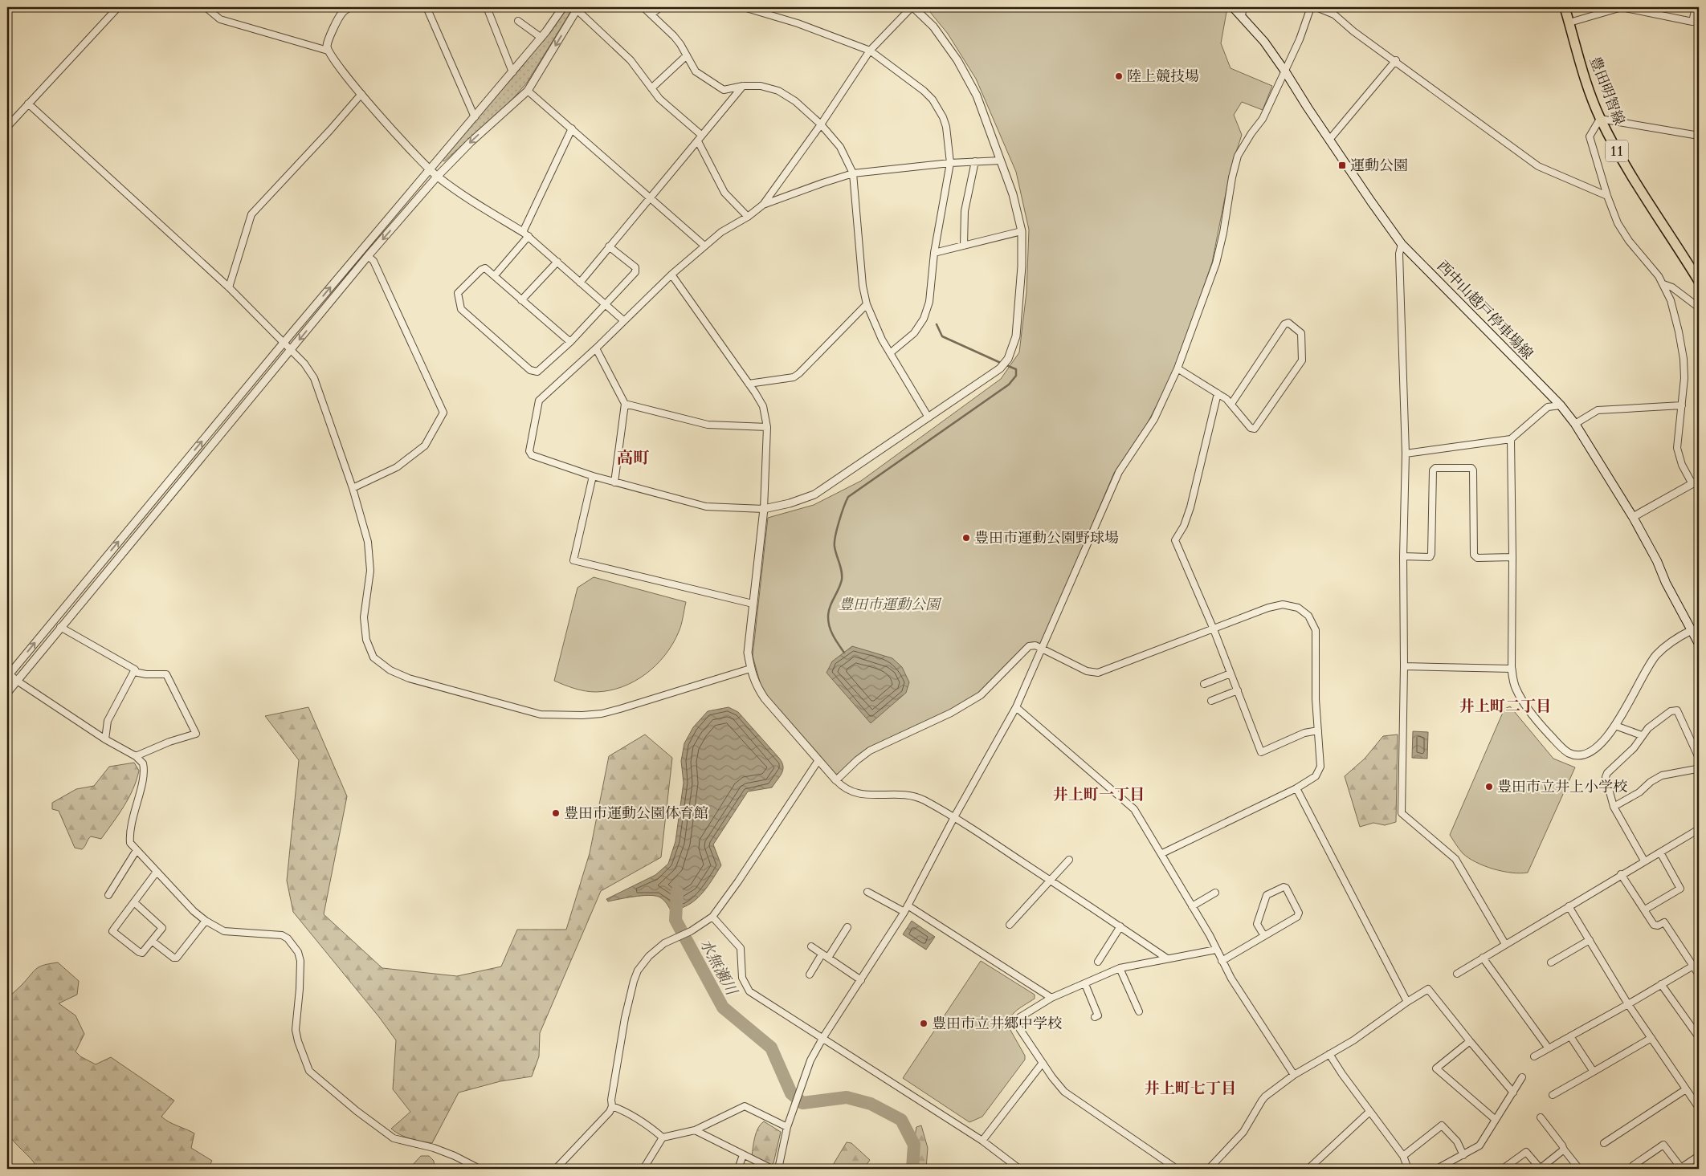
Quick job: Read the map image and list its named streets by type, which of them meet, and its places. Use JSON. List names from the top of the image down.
{
  "streets": {
    "main road": ["豊田明智線", "11", "西中山越戸停車場線"]
  },
  "districts": [
    "高町",
    "井上町二丁目",
    "井上町一丁目",
    "井上町七丁目"
  ],
  "water": ["水無瀬川"],
  "parks": ["豊田市運動公園"],
  "places": {
    "other": [
      "陸上競技場",
      "豊田市運動公園野球場",
      "豊田市立井上小学校",
      "豊田市運動公園体育館",
      "豊田市立井郷中学校"
    ],
    "transit": ["運動公園"]
  }
}
